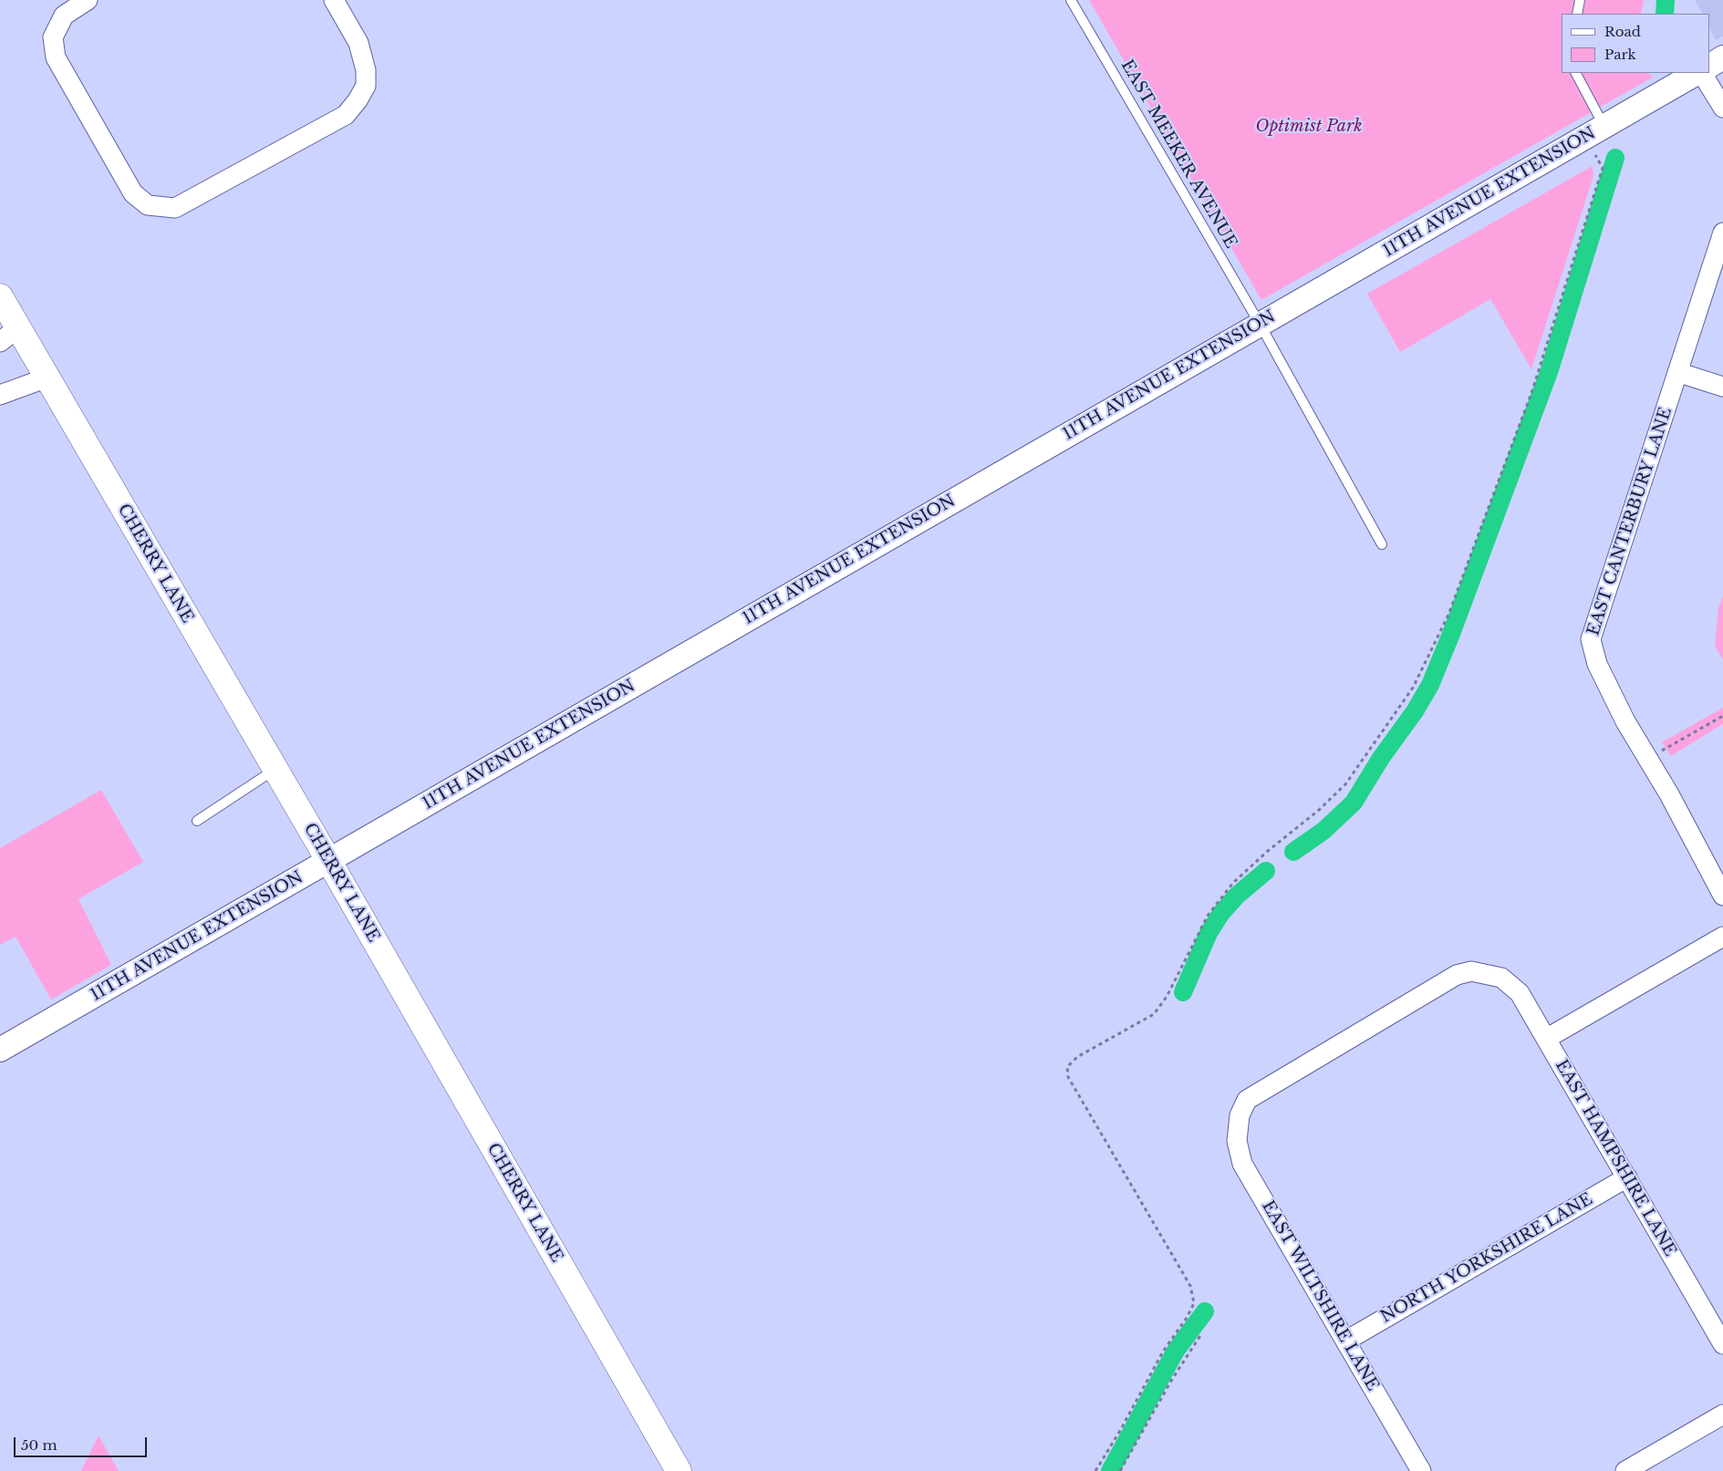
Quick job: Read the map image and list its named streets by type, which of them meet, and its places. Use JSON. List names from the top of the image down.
{
  "streets": {
    "main road": ["CHERRY LANE"],
    "street": [
      "11TH AVENUE EXTENSION",
      "EAST CANTERBURY LANE",
      "EAST HAMPSHIRE LANE",
      "NORTH YORKSHIRE LANE",
      "EAST WILTSHIRE LANE"
    ],
    "lane": ["EAST MEEKER AVENUE"]
  },
  "crossings": [
    ["EAST MEEKER AVENUE", "11TH AVENUE EXTENSION"],
    ["11TH AVENUE EXTENSION", "CHERRY LANE"],
    ["EAST HAMPSHIRE LANE", "NORTH YORKSHIRE LANE"],
    ["EAST HAMPSHIRE LANE", "EAST WILTSHIRE LANE"],
    ["NORTH YORKSHIRE LANE", "EAST WILTSHIRE LANE"]
  ],
  "parks": ["Optimist Park"],
  "legend": ["Road", "Park"],
  "scale_bar": "50 m"
}
